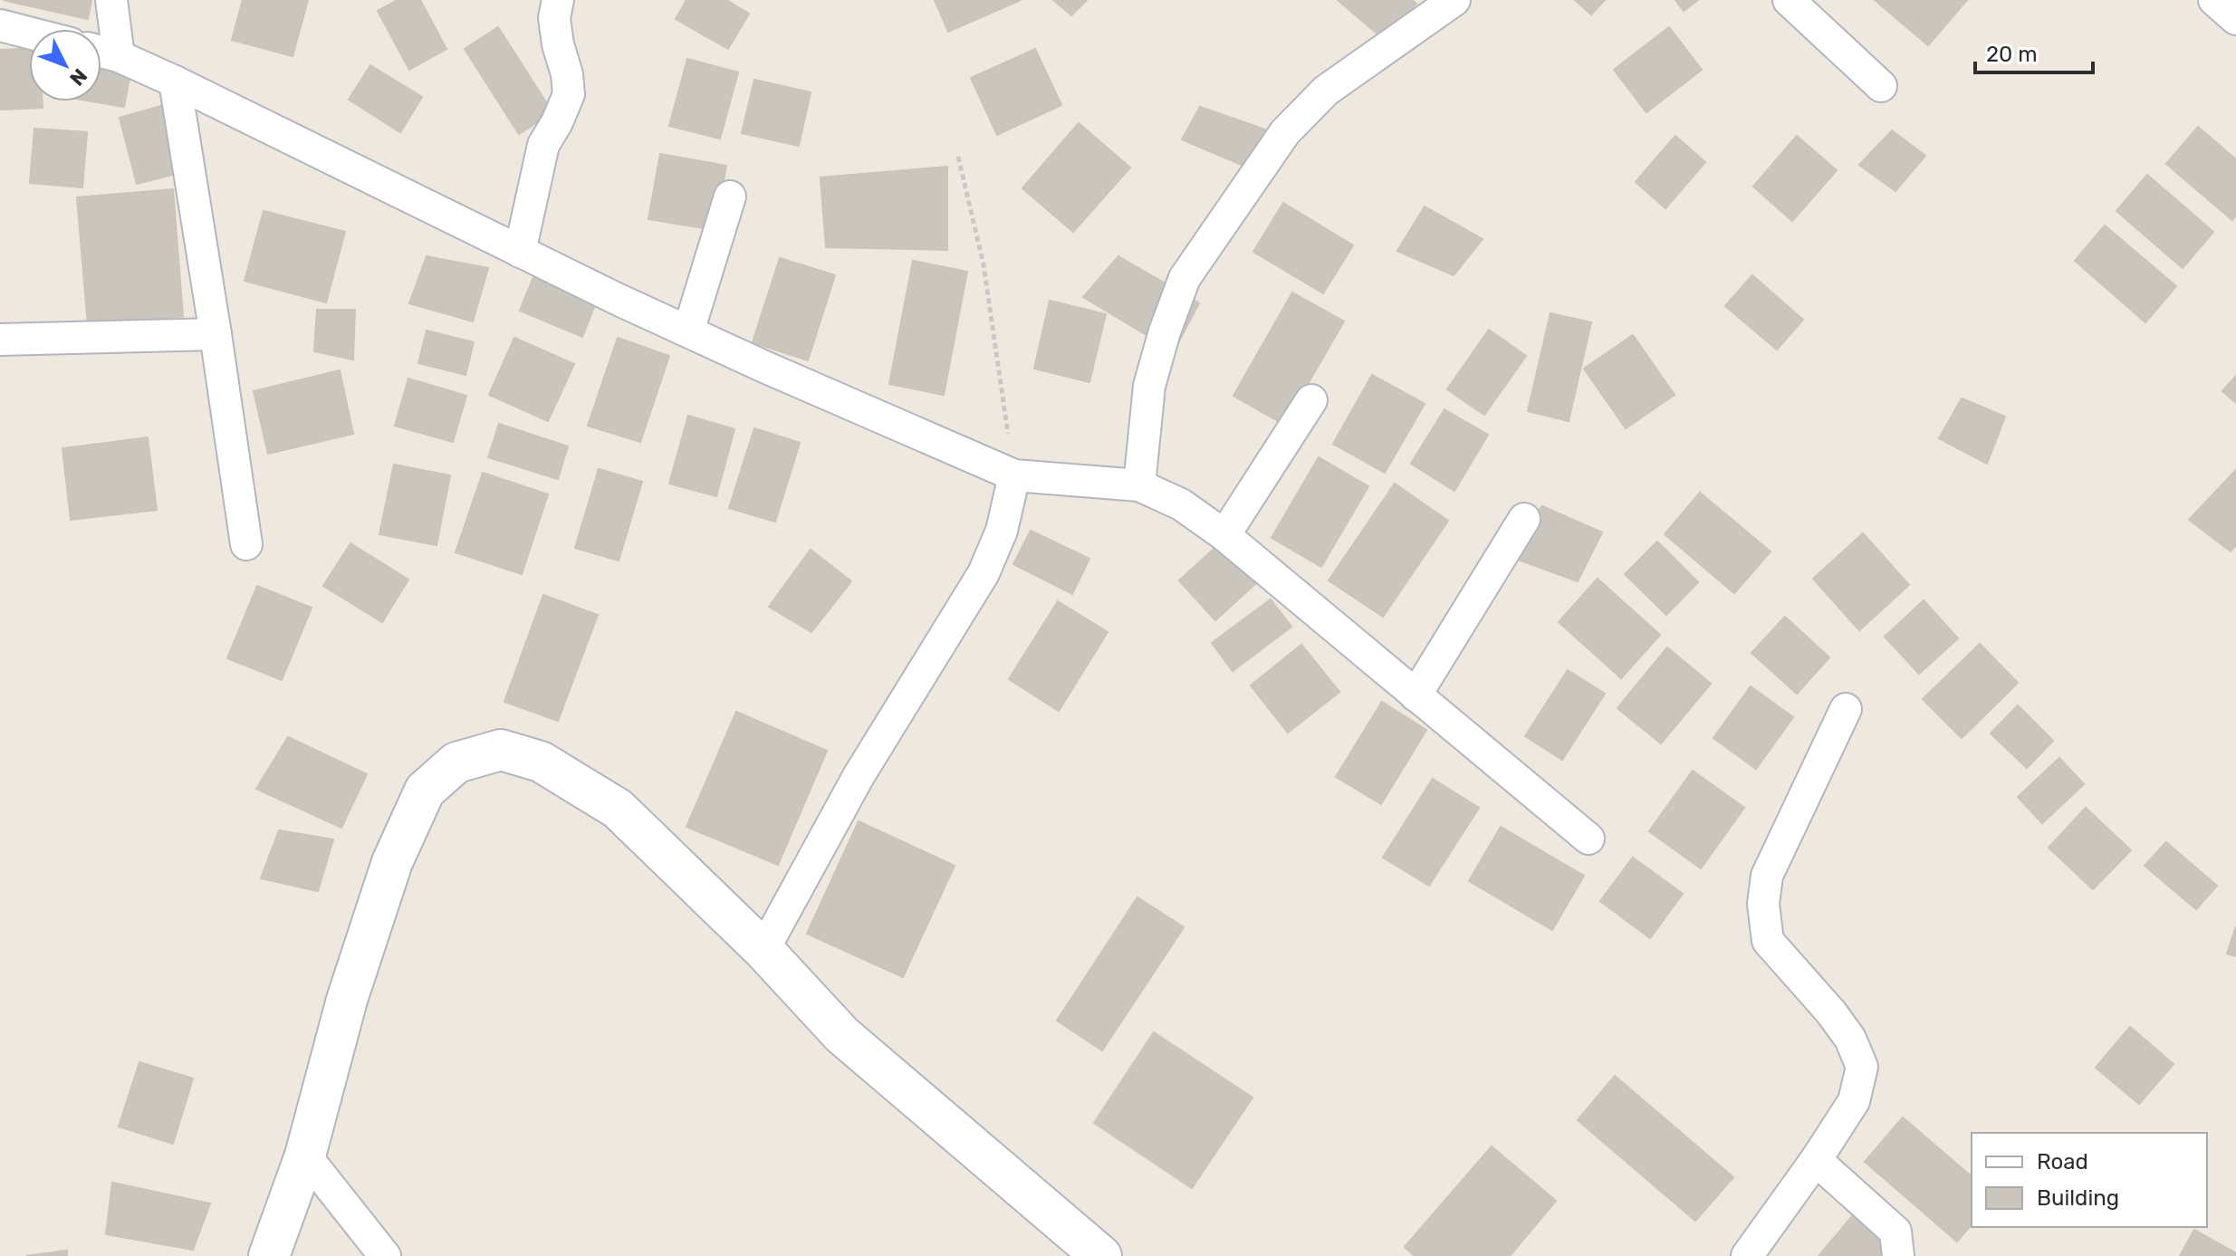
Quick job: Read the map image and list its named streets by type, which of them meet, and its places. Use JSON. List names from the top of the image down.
{
  "legend": ["Road", "Building"],
  "scale_bar": "20 m",
  "north": "bottom right"
}
